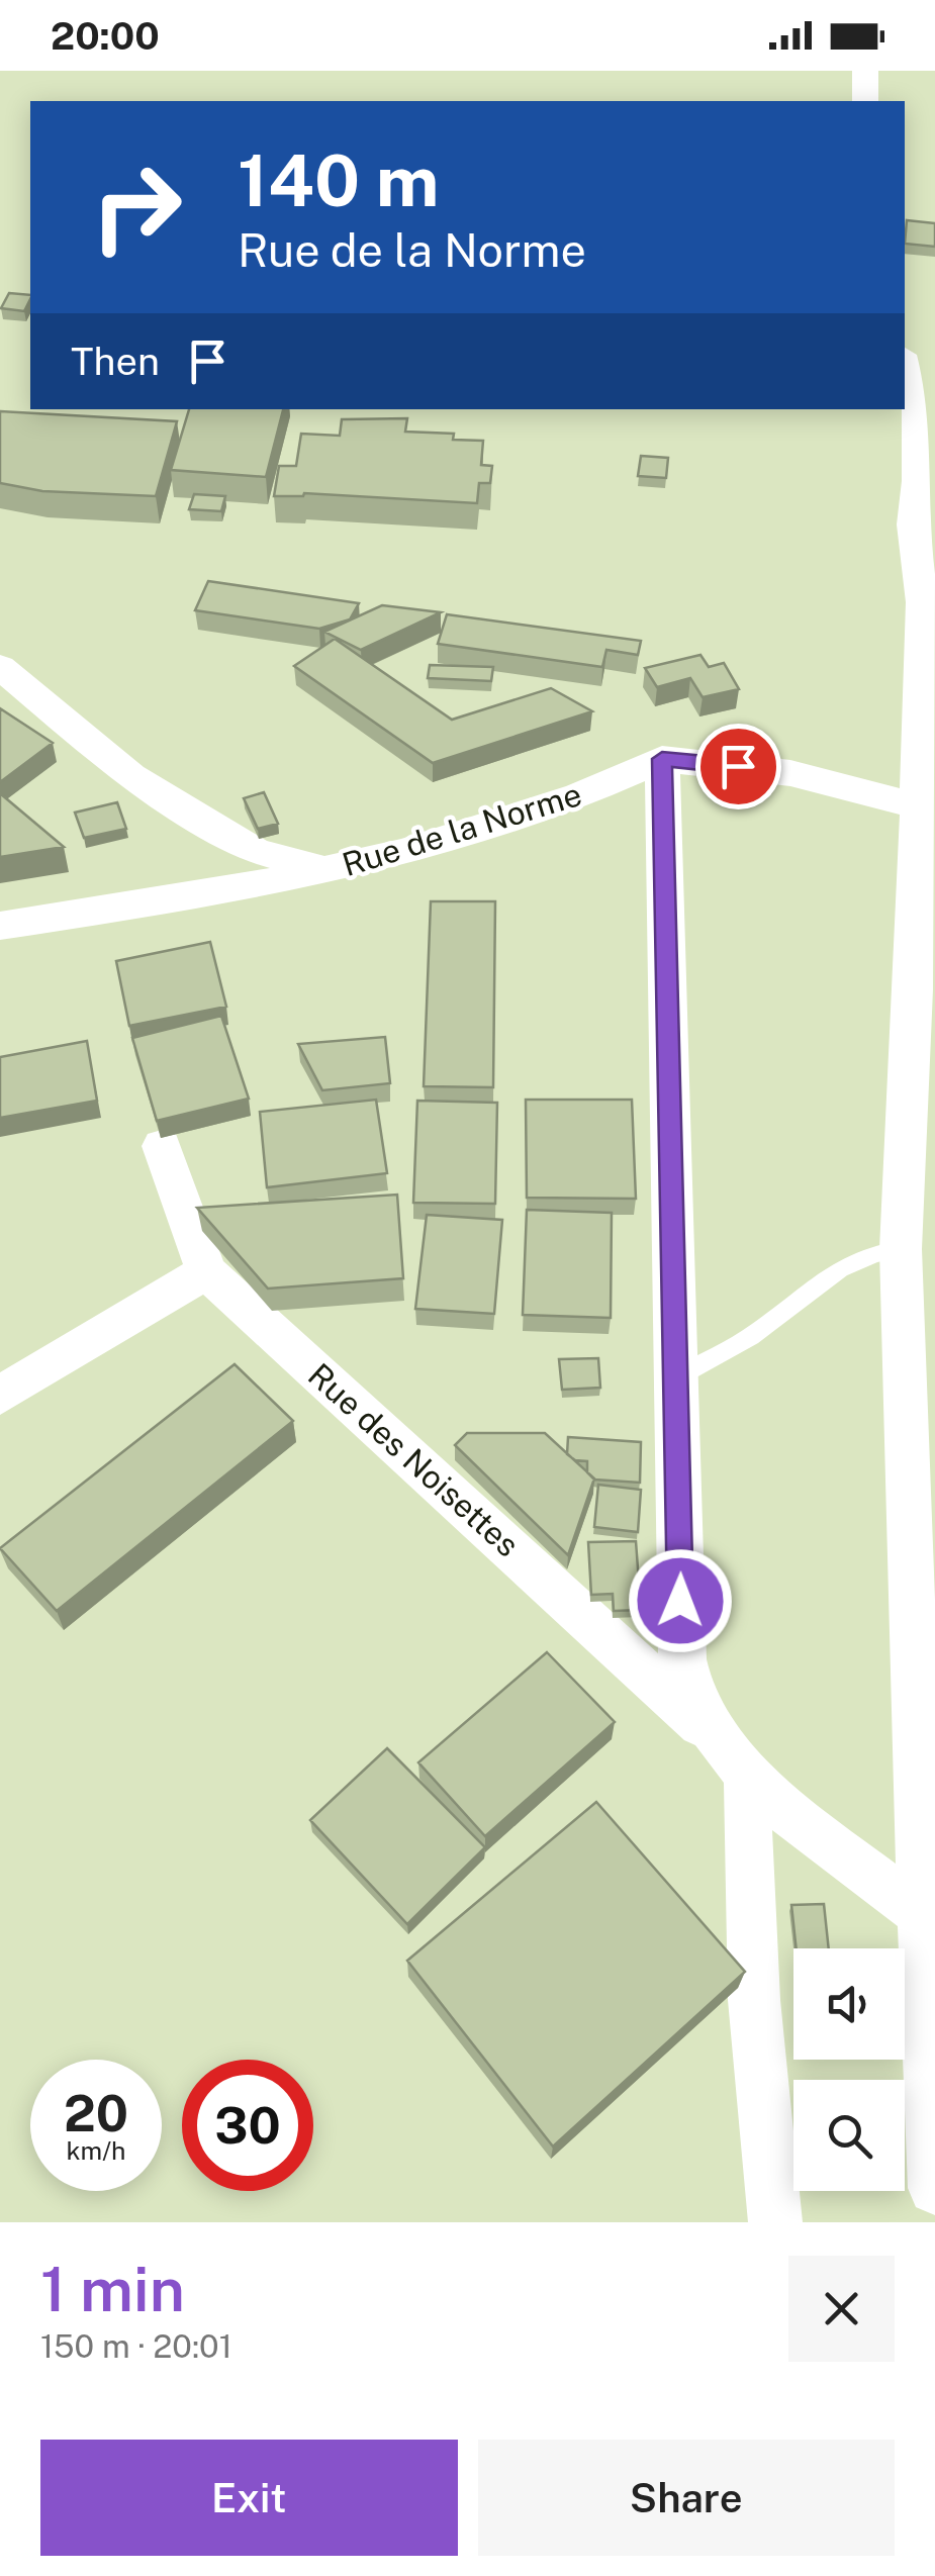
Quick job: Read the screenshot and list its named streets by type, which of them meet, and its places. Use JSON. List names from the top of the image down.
{
  "streets": {
    "street": ["Rue de la Norme", "Rue des Noisettes"]
  },
  "page": {
    "status": "20:00",
    "turn": ["140 m", "Rue de la Norme"],
    "then": "Then",
    "speed": "20 km/h",
    "limit": "30",
    "heading": ["1 min", "150 m · 20:01"],
    "buttons": ["Exit", "Share"]
  }
}
